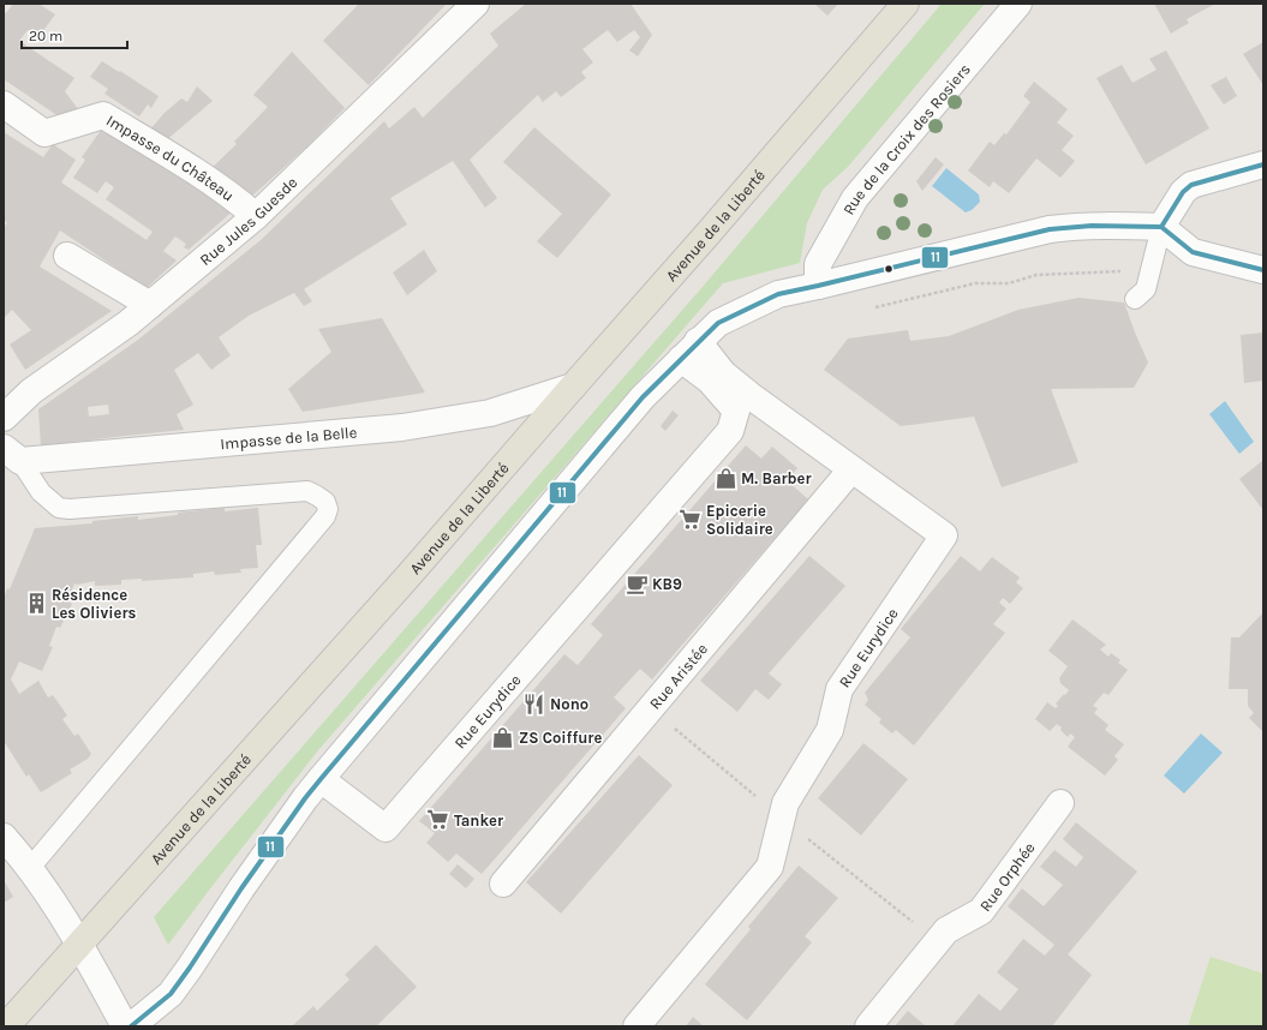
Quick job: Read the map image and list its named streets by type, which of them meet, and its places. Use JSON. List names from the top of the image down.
{
  "streets": {
    "main road": ["Avenue de la Liberté"],
    "street": [
      "Rue de la Croix des Rosiers",
      "Impasse du Château",
      "Rue Jules Guesde",
      "Impasse de la Belle",
      "Rue Eurydice",
      "Rue Aristée",
      "Rue Orphée"
    ]
  },
  "crossings": [
    ["Impasse du Château", "Rue Jules Guesde"],
    ["Avenue de la Liberté", "Impasse de la Belle"],
    ["Rue Eurydice", "Rue Aristée"]
  ],
  "places": {
    "shop": ["M. Barber", "ZS Coiffure"],
    "supermarket": ["Epicerie Solidaire", "Tanker"],
    "cafe": ["KB9"],
    "building": ["Résidence Les Oliviers"],
    "restaurant": ["Nono"]
  },
  "lines": ["transit line 11"],
  "scale_bar": "20 m"
}
